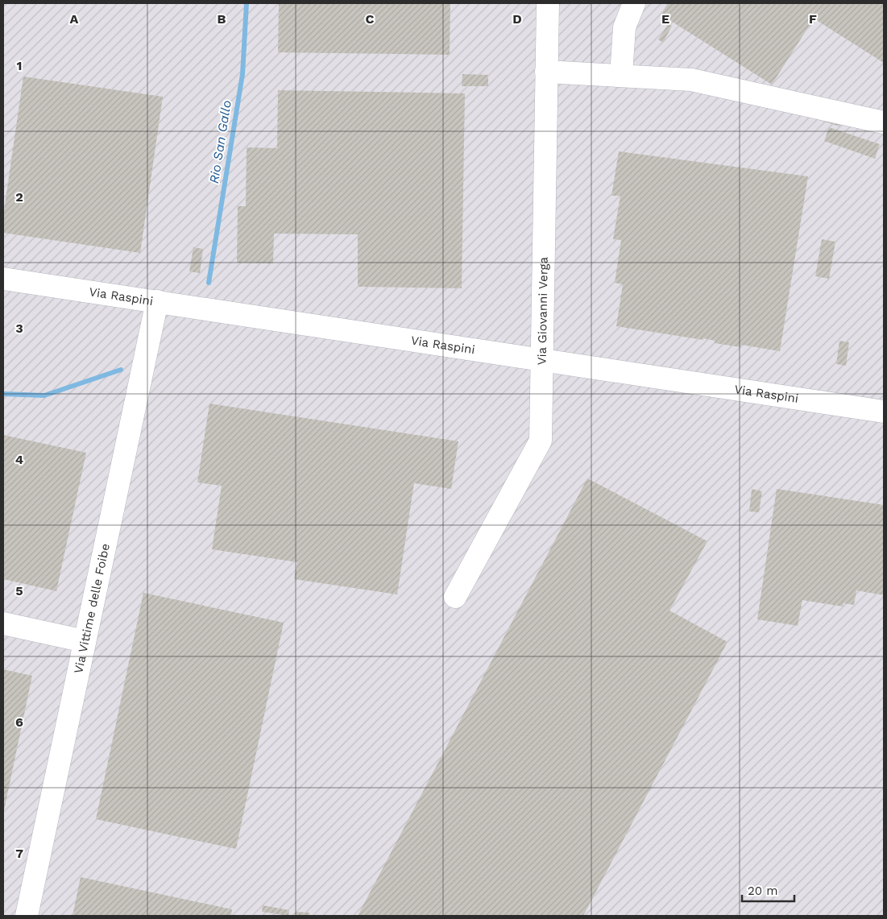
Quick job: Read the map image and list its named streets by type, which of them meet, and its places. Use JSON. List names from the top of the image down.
{
  "streets": {
    "street": ["Via Raspini", "Via Giovanni Verga", "Via Vittime delle Foibe"]
  },
  "crossings": [
    ["Via Raspini", "Via Giovanni Verga"],
    ["Via Raspini", "Via Vittime delle Foibe"]
  ],
  "water": ["Rio San Gallo"],
  "scale_bar": "20 m",
  "grid": {
    "columns": [
      "A",
      "B",
      "C",
      "D",
      "E",
      "F"
    ],
    "rows": [
      "1",
      "2",
      "3",
      "4",
      "5",
      "6",
      "7"
    ]
  }
}
